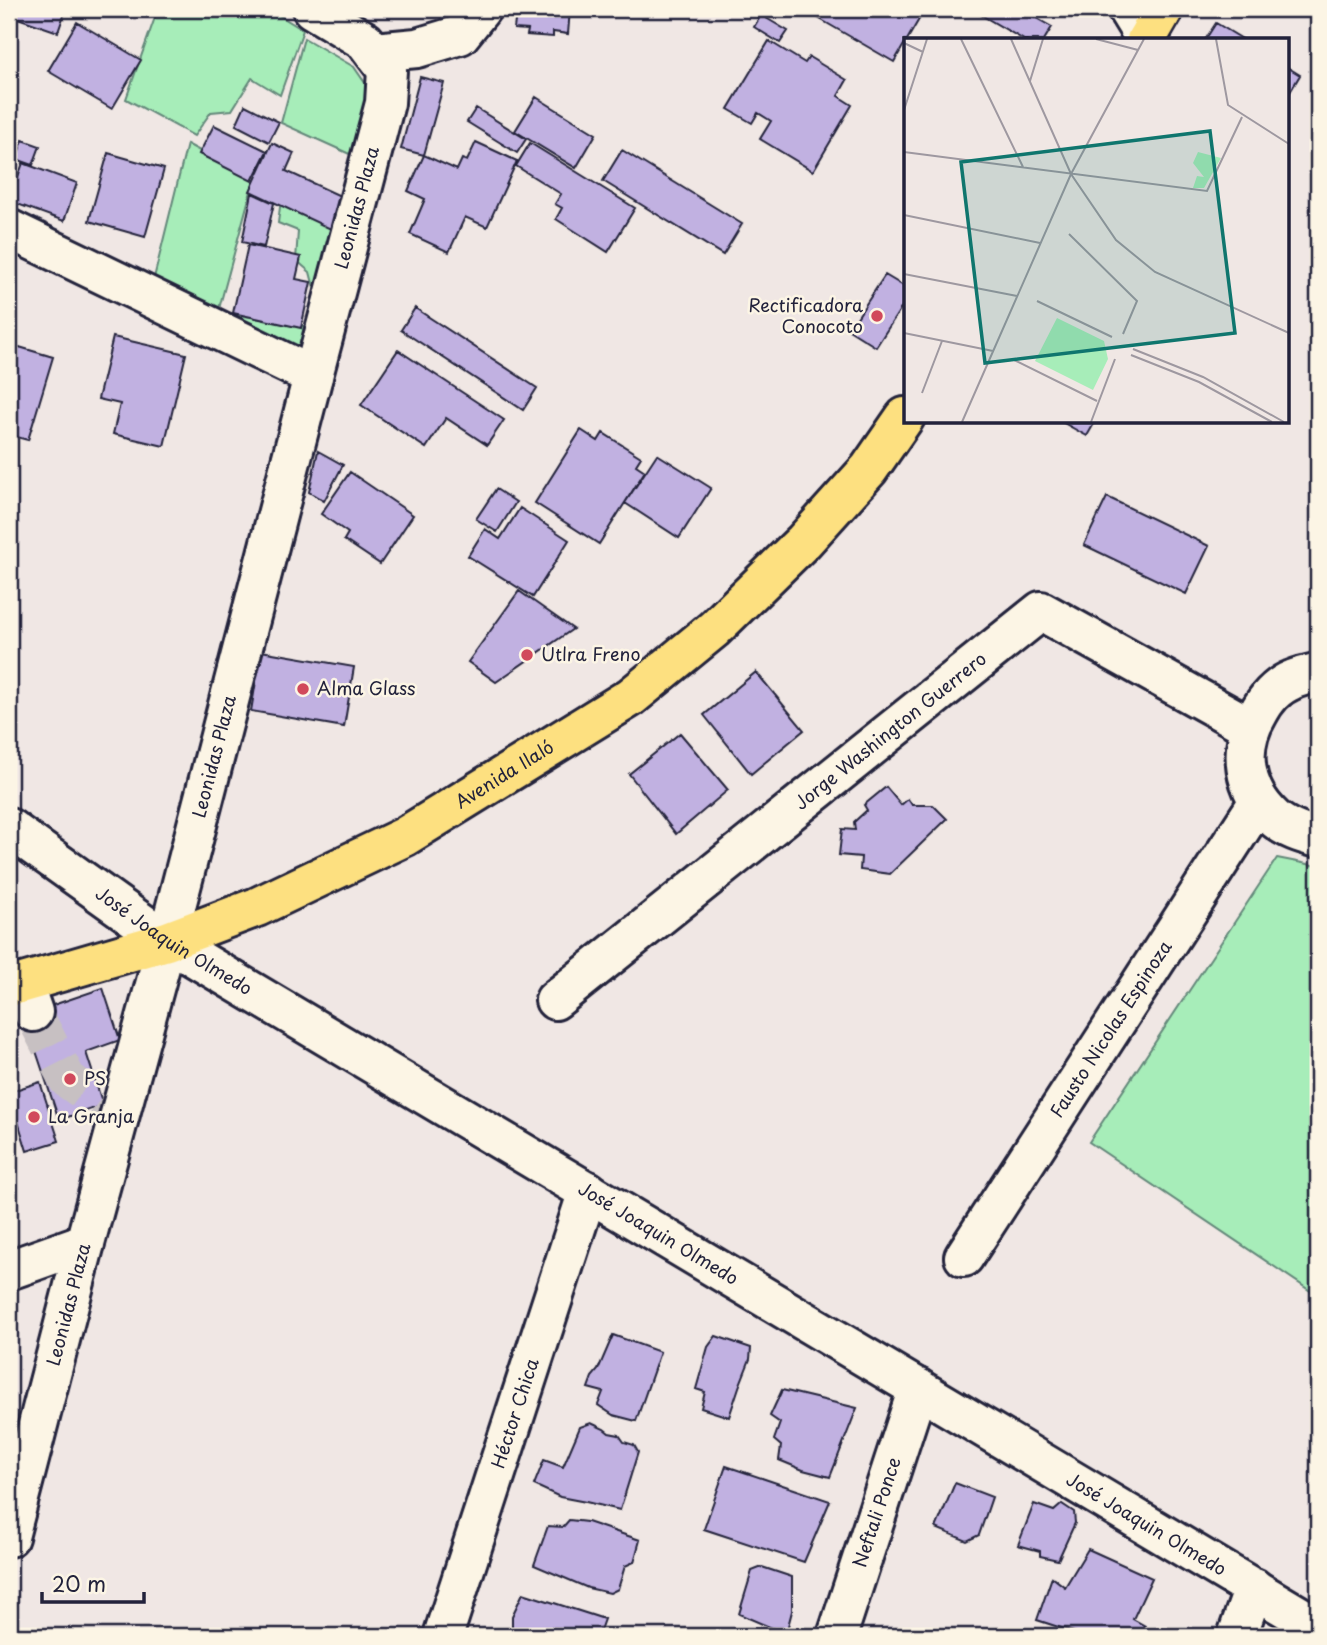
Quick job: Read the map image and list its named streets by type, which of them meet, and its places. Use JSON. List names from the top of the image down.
{
  "streets": {
    "main road": ["Avenida Ilaló"],
    "street": [
      "Leonidas Plaza",
      "Jorge Washington Guerrero",
      "José Joaquin Olmedo",
      "Fausto Nicolas Espinoza",
      "Héctor Chica",
      "Neftali Ponce"
    ]
  },
  "crossings": [
    ["Leonidas Plaza", "Avenida Ilaló"],
    ["Leonidas Plaza", "José Joaquin Olmedo"],
    ["Avenida Ilaló", "José Joaquin Olmedo"],
    ["José Joaquin Olmedo", "Héctor Chica"],
    ["José Joaquin Olmedo", "Neftali Ponce"]
  ],
  "places": [
    "Rectificadora Conocoto",
    "Utlra Freno",
    "Alma Glass",
    "PS",
    "La Granja"
  ],
  "scale_bar": "20 m"
}
